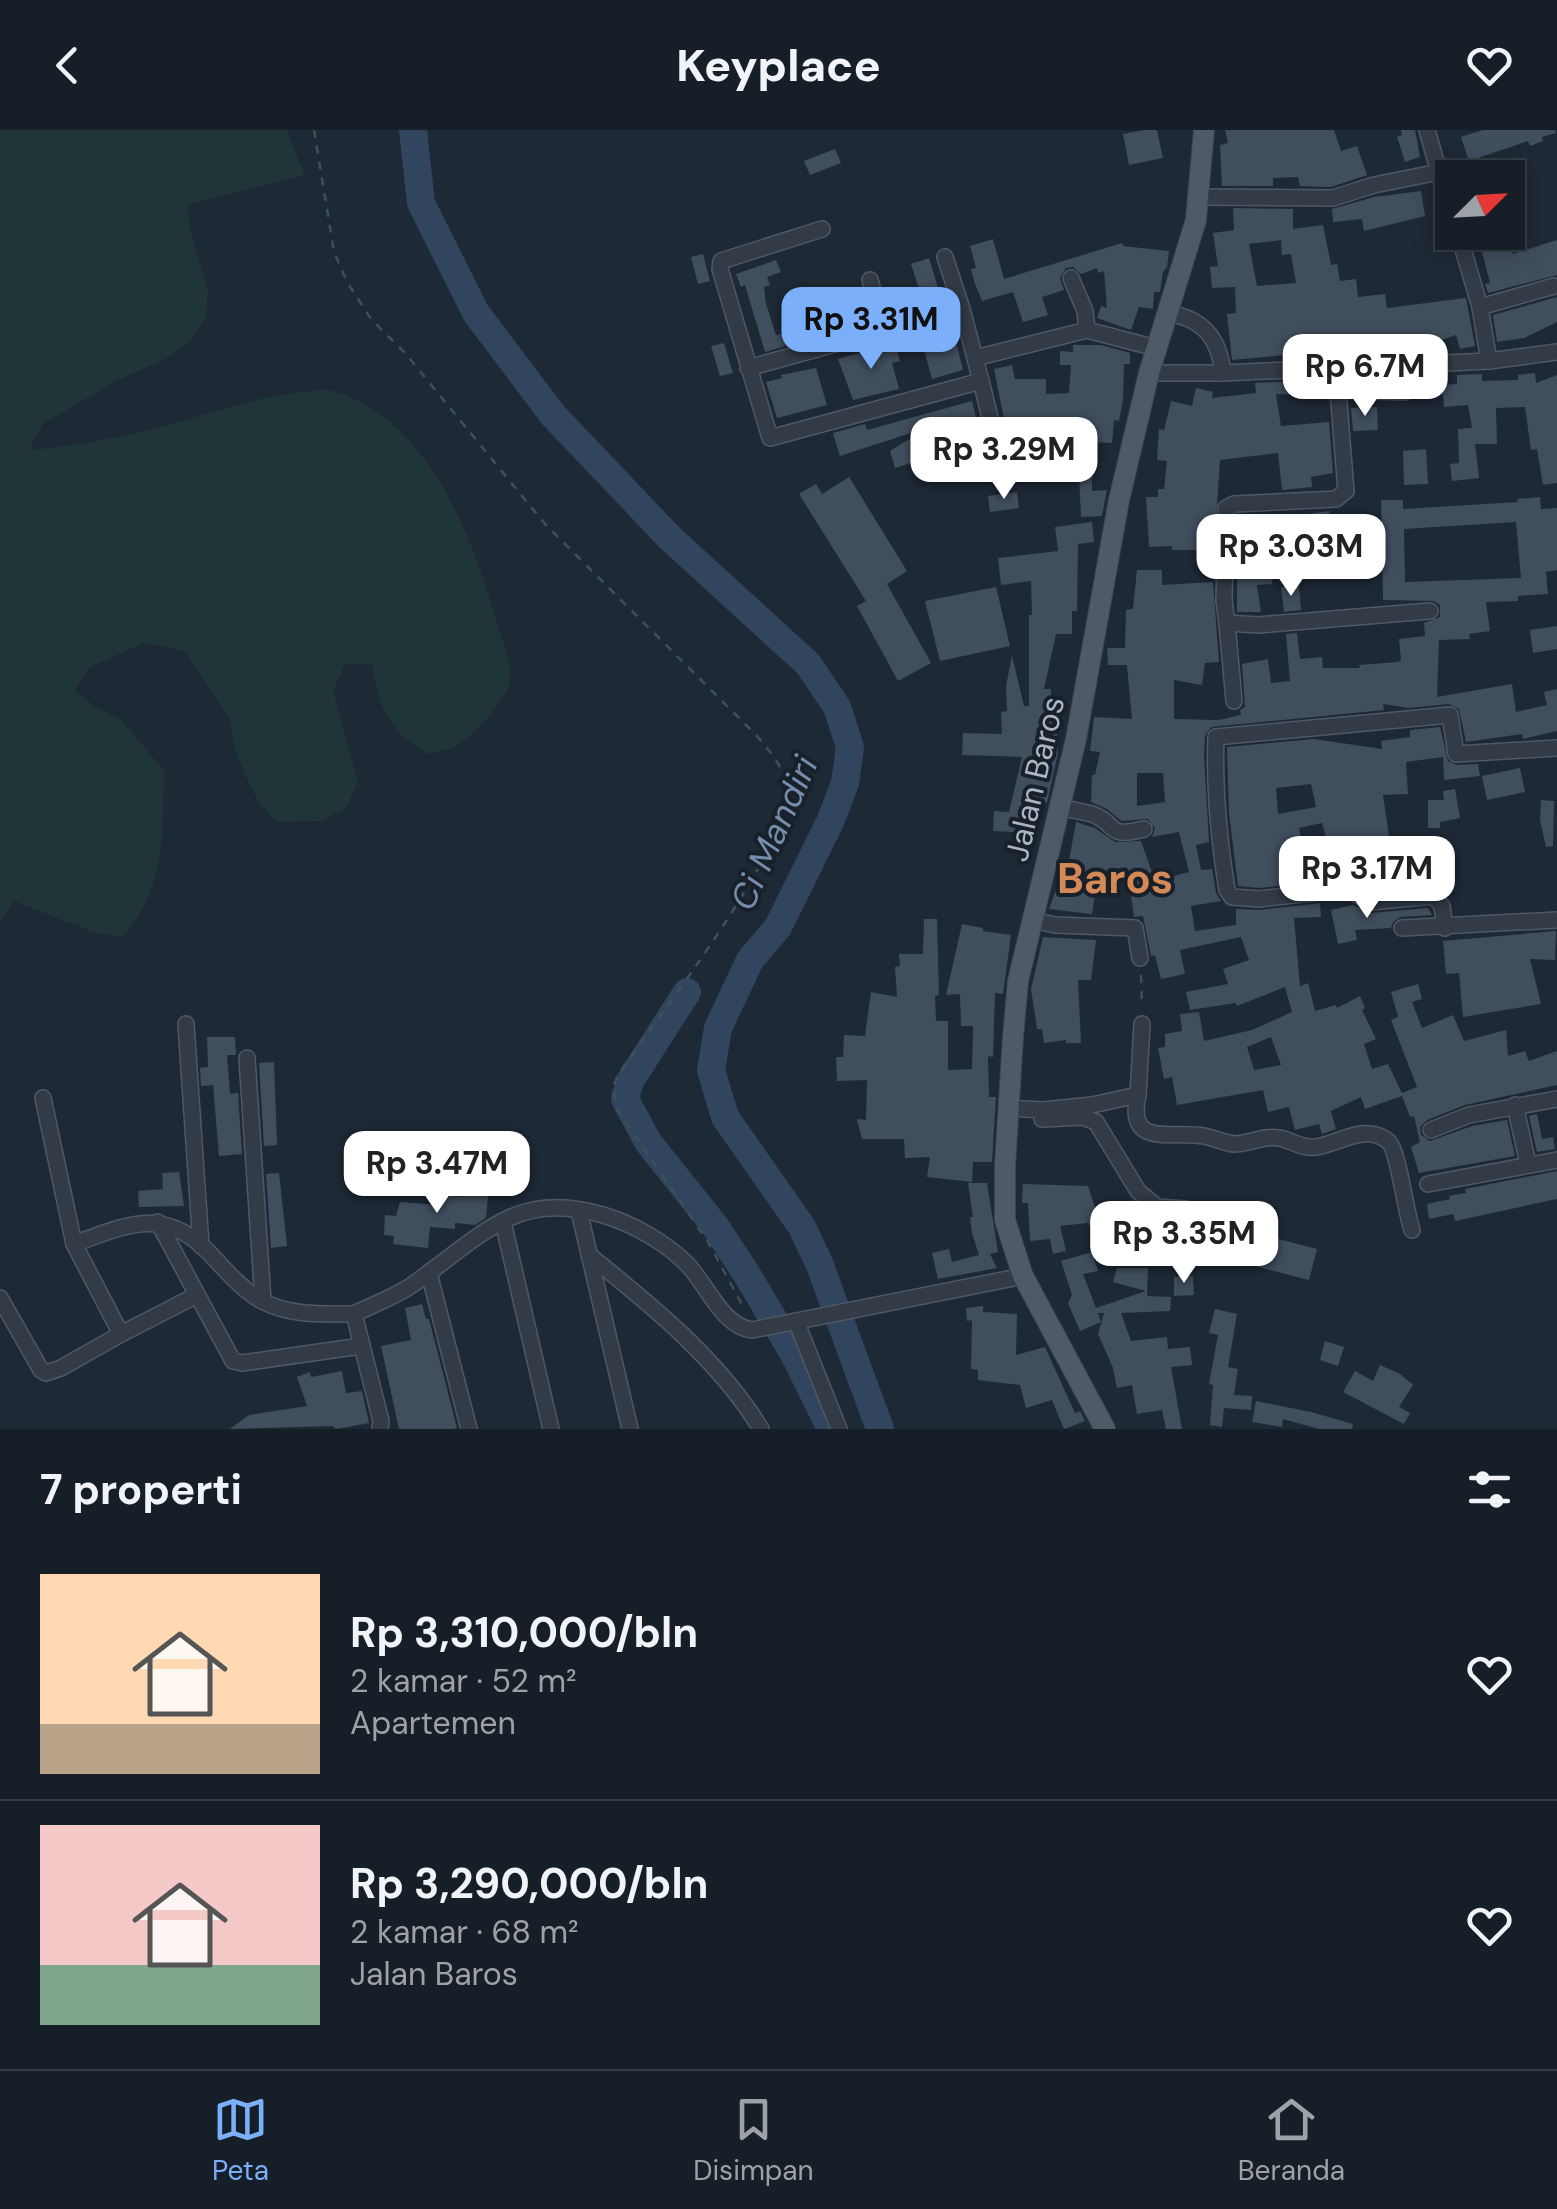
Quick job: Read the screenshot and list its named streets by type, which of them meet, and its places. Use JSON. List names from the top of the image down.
{
  "streets": {
    "main road": ["Jalan Baros"]
  },
  "districts": ["Baros"],
  "water": ["Ci Mandiri"],
  "north": "top right",
  "page": {
    "header": "Keyplace",
    "price": [
      "Rp 3.31M",
      "Rp 6.7M",
      "Rp 3.29M",
      "Rp 3.03M",
      "Rp 3.17M",
      "Rp 3.47M",
      "Rp 3.35M"
    ],
    "heading": "7 properti",
    "list": [
      {
        "name": "Rp 3,310,000/bln",
        "note": "2 kamar · 52 m² · Apartemen"
      },
      {
        "name": "Rp 3,290,000/bln",
        "note": "2 kamar · 68 m² · Jalan Baros"
      }
    ],
    "tabs": ["Peta", "Disimpan", "Beranda"]
  }
}
